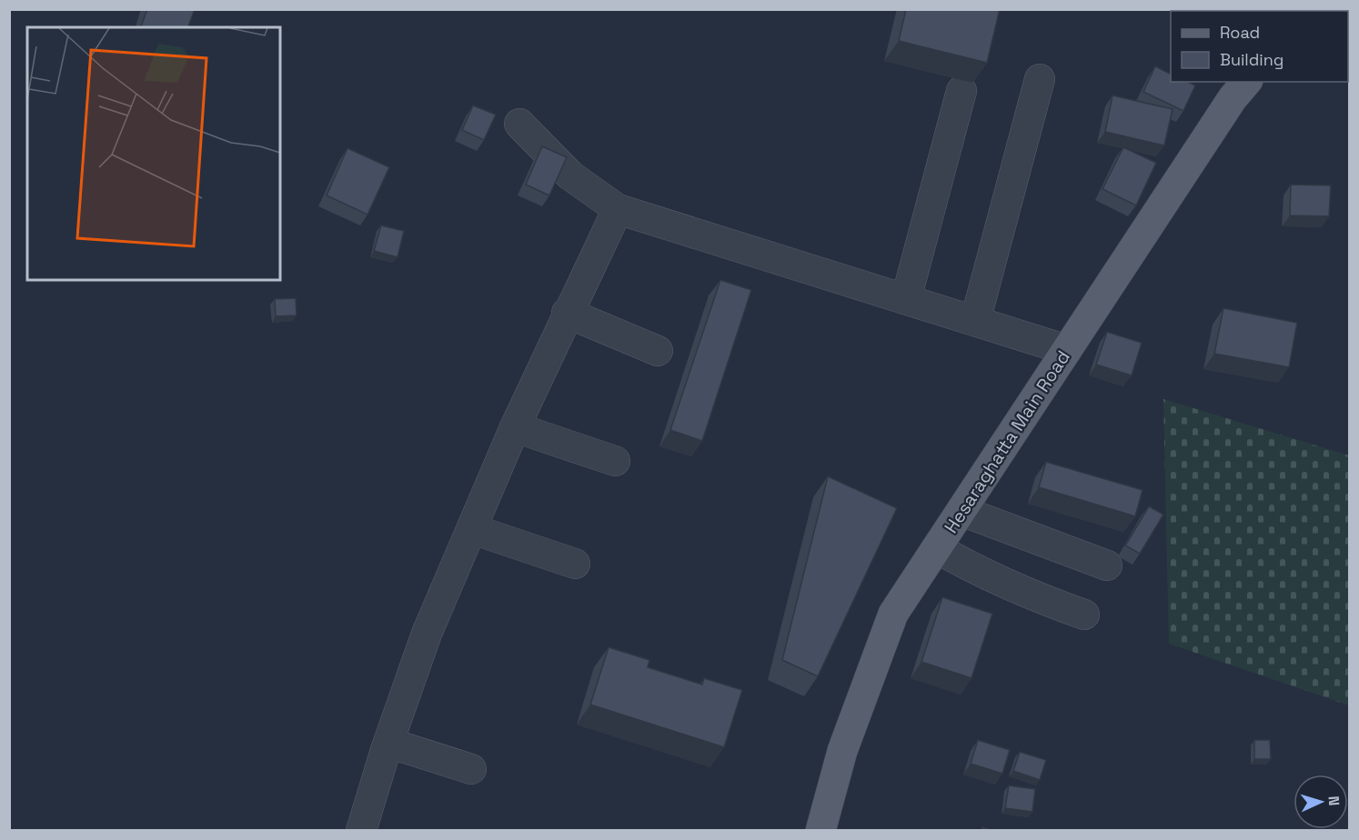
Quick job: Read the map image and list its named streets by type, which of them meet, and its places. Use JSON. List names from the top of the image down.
{
  "streets": {
    "main road": ["Hesaraghatta Main Road"]
  },
  "legend": ["Road", "Building"],
  "north": "right"
}
